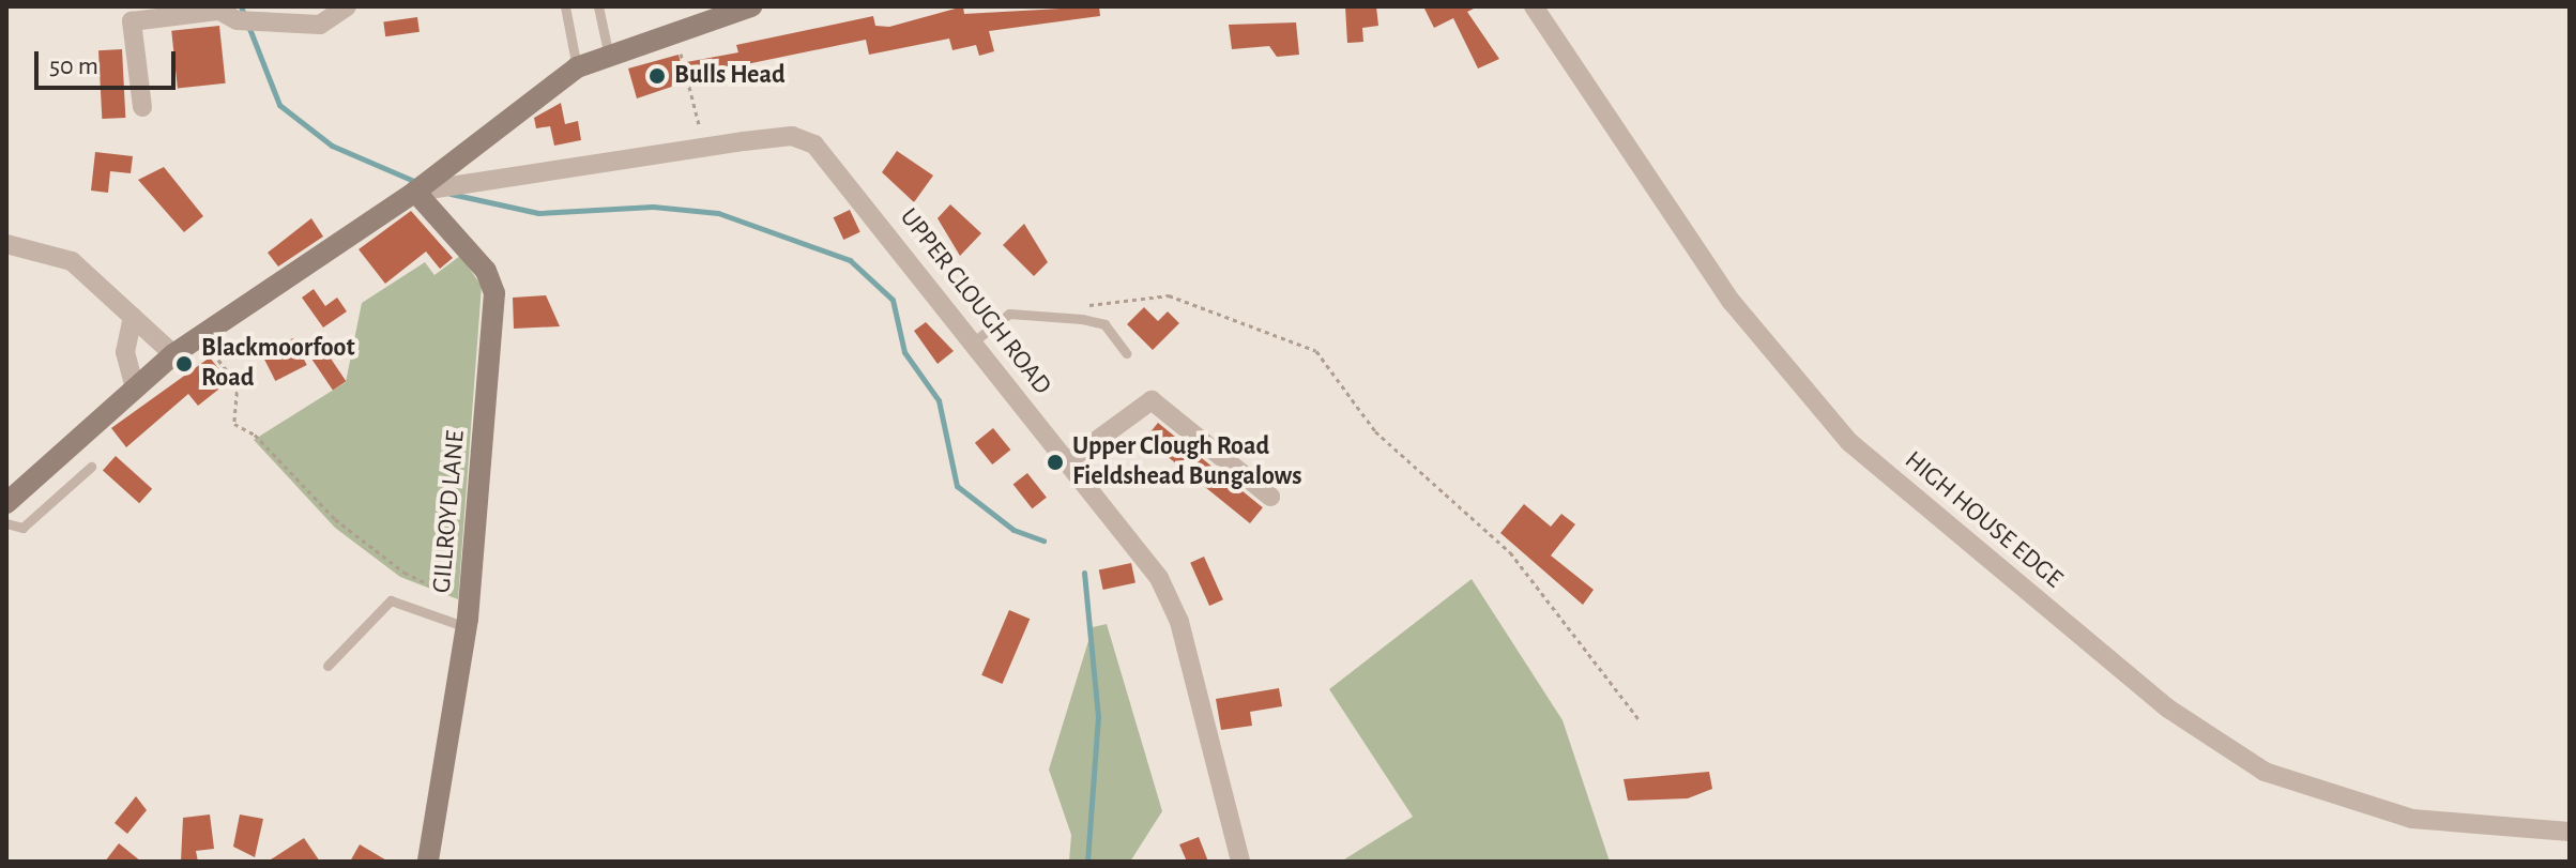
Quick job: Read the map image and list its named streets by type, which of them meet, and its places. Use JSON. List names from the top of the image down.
{
  "streets": {
    "street": ["UPPER CLOUGH ROAD", "GILLROYD LANE", "HIGH HOUSE EDGE"]
  },
  "places": ["Bulls Head", "Blackmoorfoot Road", "Upper Clough Road Fieldshead Bungalows"],
  "scale_bar": "50 m"
}
